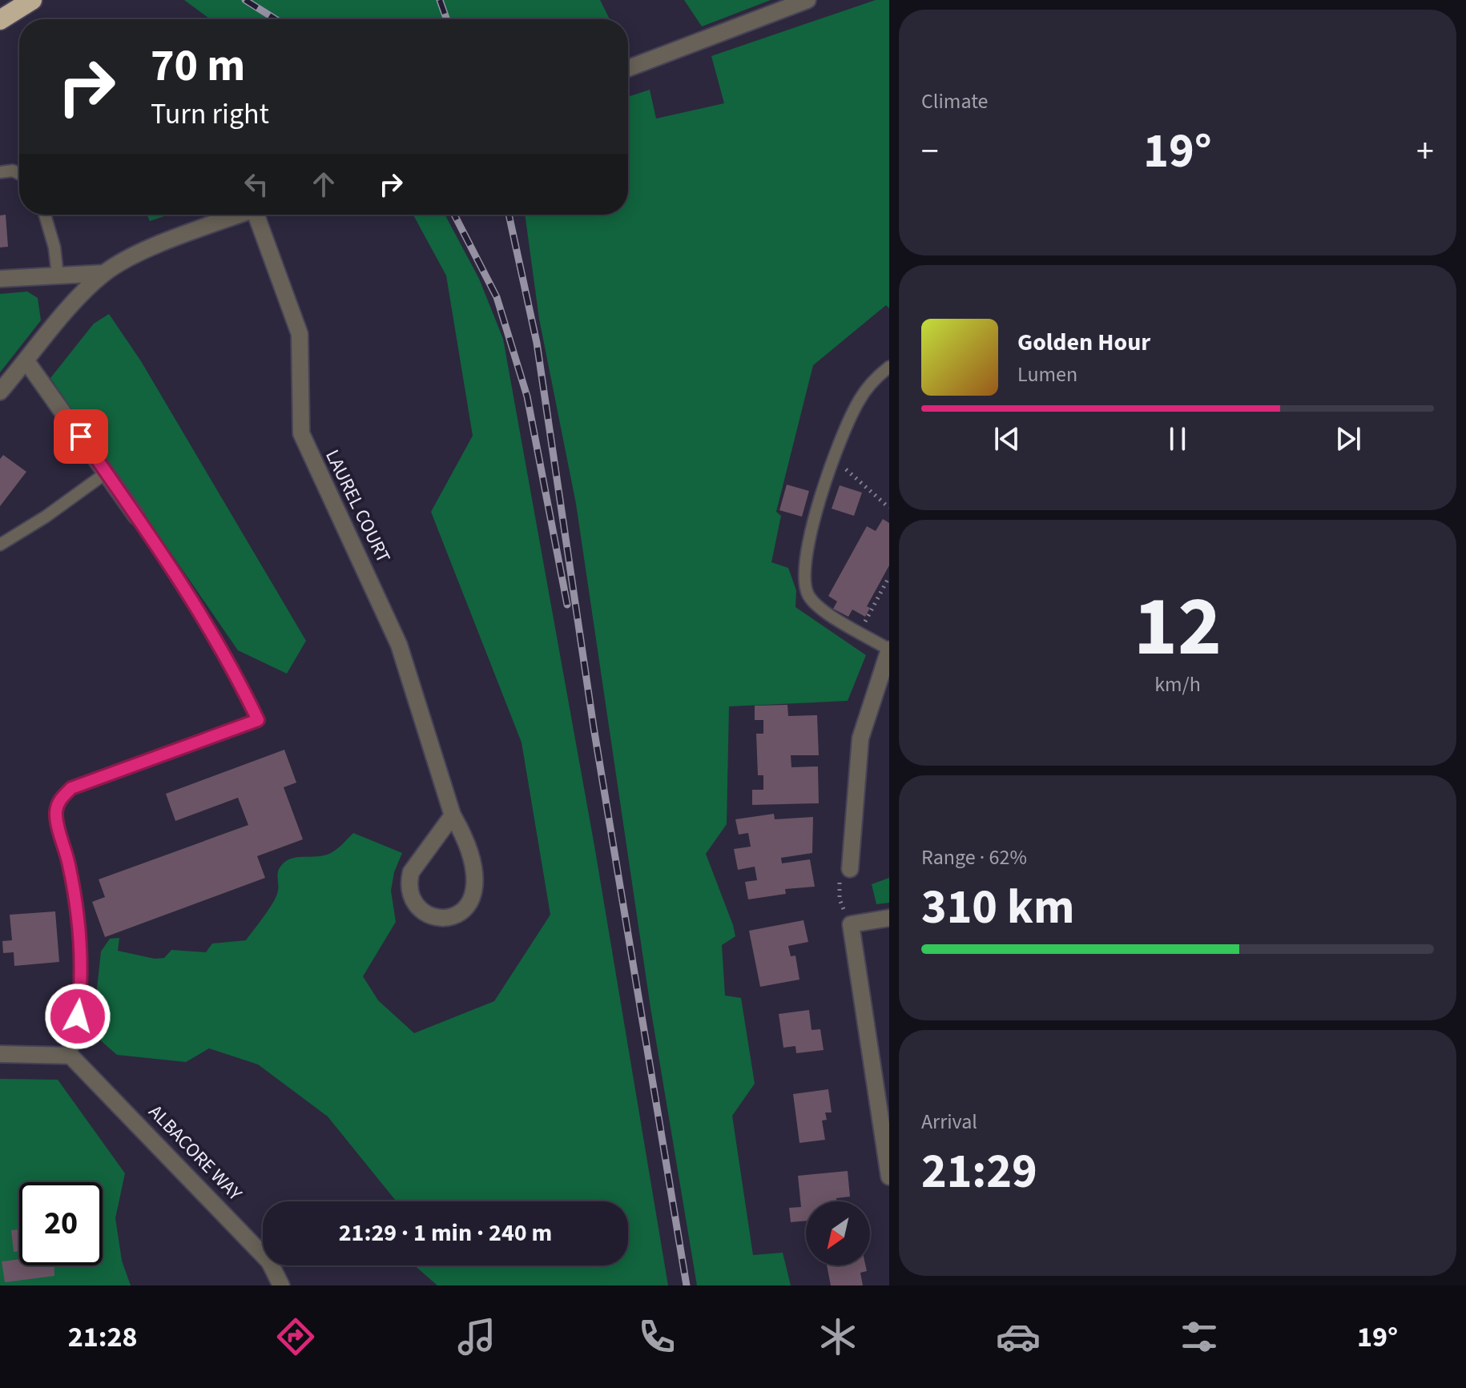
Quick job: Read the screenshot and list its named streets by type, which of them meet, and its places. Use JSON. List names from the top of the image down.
{
  "streets": {
    "street": ["LAUREL COURT", "ALBACORE WAY"]
  },
  "north": "bottom left",
  "page": {
    "tile": [
      "Climate",
      ["12", "km/h"],
      ["Range · 62%", "310 km"],
      ["Arrival", "21:29"]
    ],
    "turn": ["70 m", "Turn right"],
    "heat": ["−", "19°", "+"],
    "song": ["Golden Hour", "Lumen"],
    "limit": "20",
    "trip": "21:29 · 1 min · 240 m",
    "tabs": ["21:28", "19°"]
  }
}
